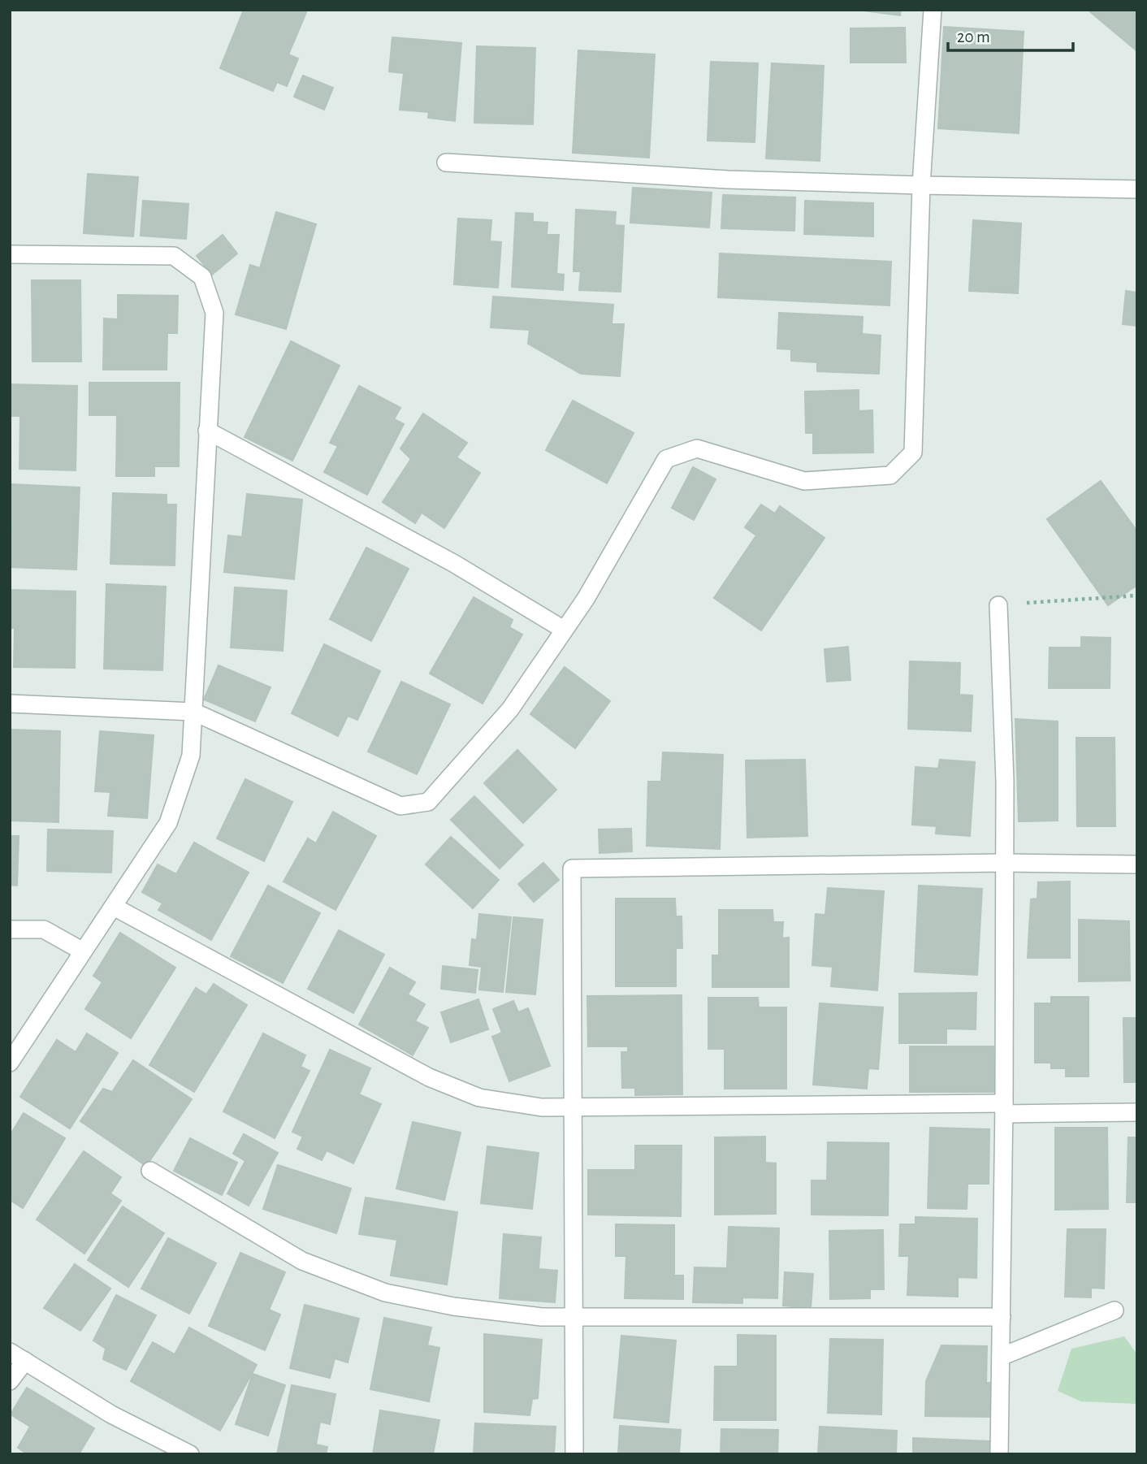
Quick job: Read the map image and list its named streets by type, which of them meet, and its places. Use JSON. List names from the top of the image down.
{
  "scale_bar": "20 m"
}
